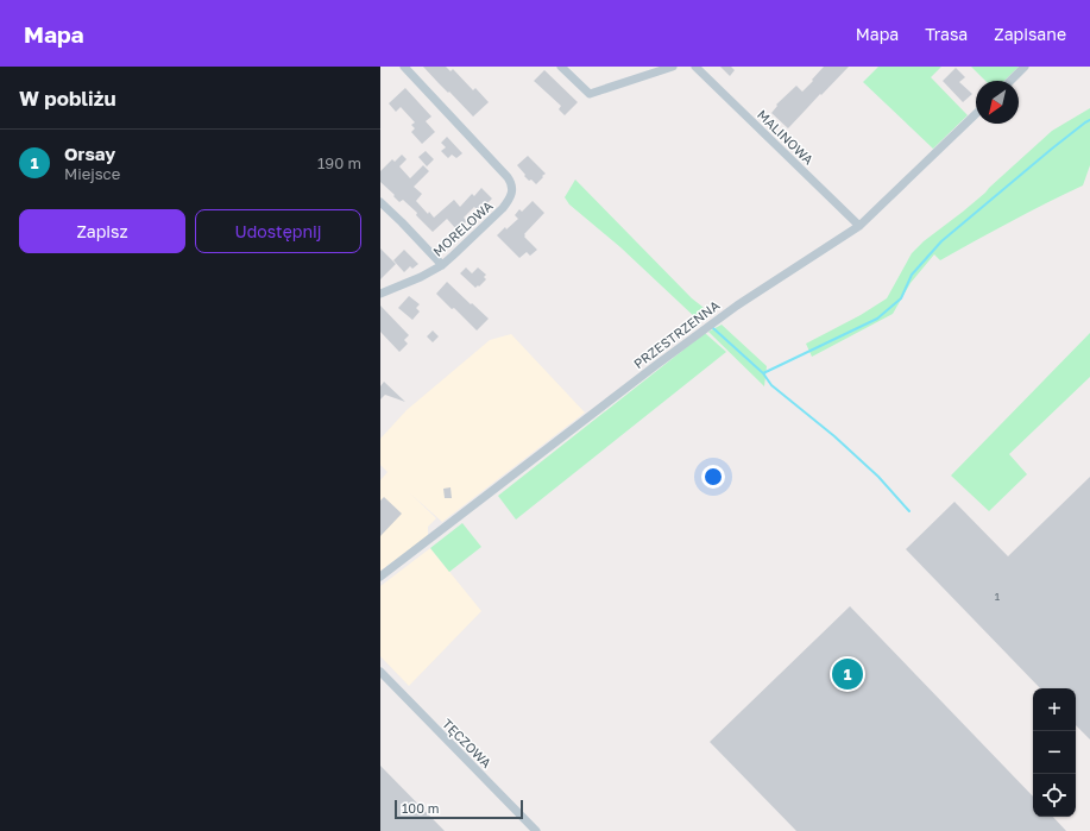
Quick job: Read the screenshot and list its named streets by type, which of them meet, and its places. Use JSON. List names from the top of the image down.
{
  "streets": {
    "street": [
      "MALINOWA",
      "MORELOWA",
      "PRZESTRZENNA",
      "TĘCZOWA"
    ]
  },
  "crossings": [
    ["MALINOWA", "PRZESTRZENNA"]
  ],
  "house_numbers": ["1"],
  "scale_bar": "100 m",
  "north": "bottom left",
  "page": {
    "header": "Mapa",
    "nav": ["Mapa", "Trasa", "Zapisane"],
    "heading": "W pobliżu",
    "list": [
      {
        "mark": "1",
        "name": "Orsay",
        "note": "Miejsce",
        "value": "190 m"
      }
    ],
    "buttons": ["Zapisz", "Udostępnij"],
    "pins": "1",
    "map_buttons": ["+", "−"],
    "scale": "100 m"
  }
}
